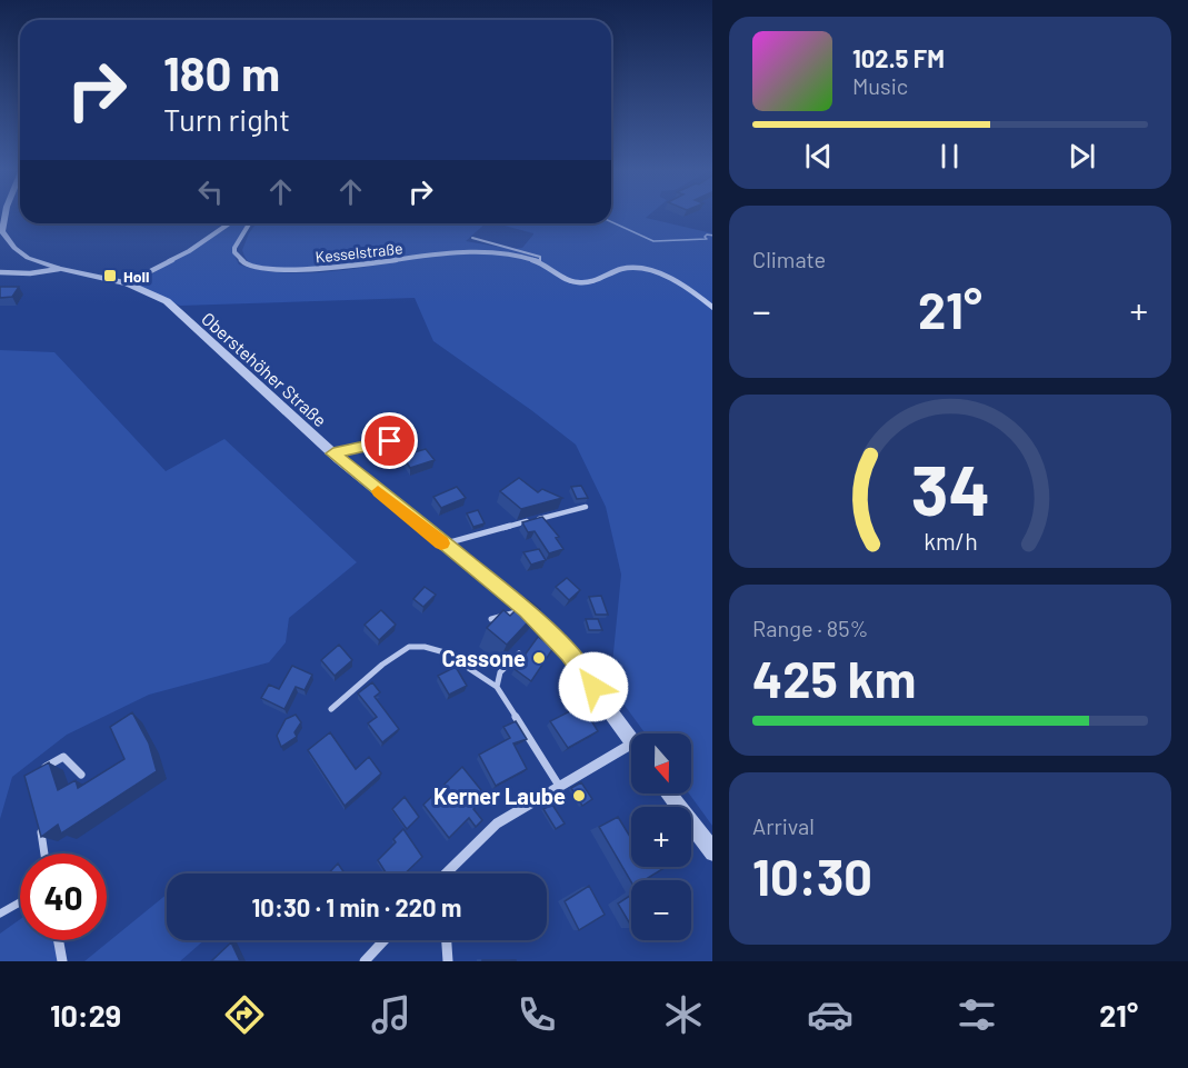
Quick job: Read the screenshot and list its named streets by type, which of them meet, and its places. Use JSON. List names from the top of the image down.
{
  "streets": {
    "street": ["Kesselstraße", "Oberstehöher Straße"]
  },
  "places": {
    "transit": ["Holl"],
    "other": ["Cassone", "Kerner Laube"]
  },
  "north": "bottom",
  "page": {
    "turn": ["180 m", "Turn right"],
    "song": ["102.5 FM", "Music"],
    "tile": [
      "Climate",
      ["Range · 85%", "425 km"],
      ["Arrival", "10:30"]
    ],
    "heat": ["−", "21°", "+"],
    "map_buttons": ["+", "−"],
    "limit": "40",
    "trip": "10:30 · 1 min · 220 m",
    "tabs": ["10:29", "21°"],
    "gauge": ["34", "km/h"]
  }
}
